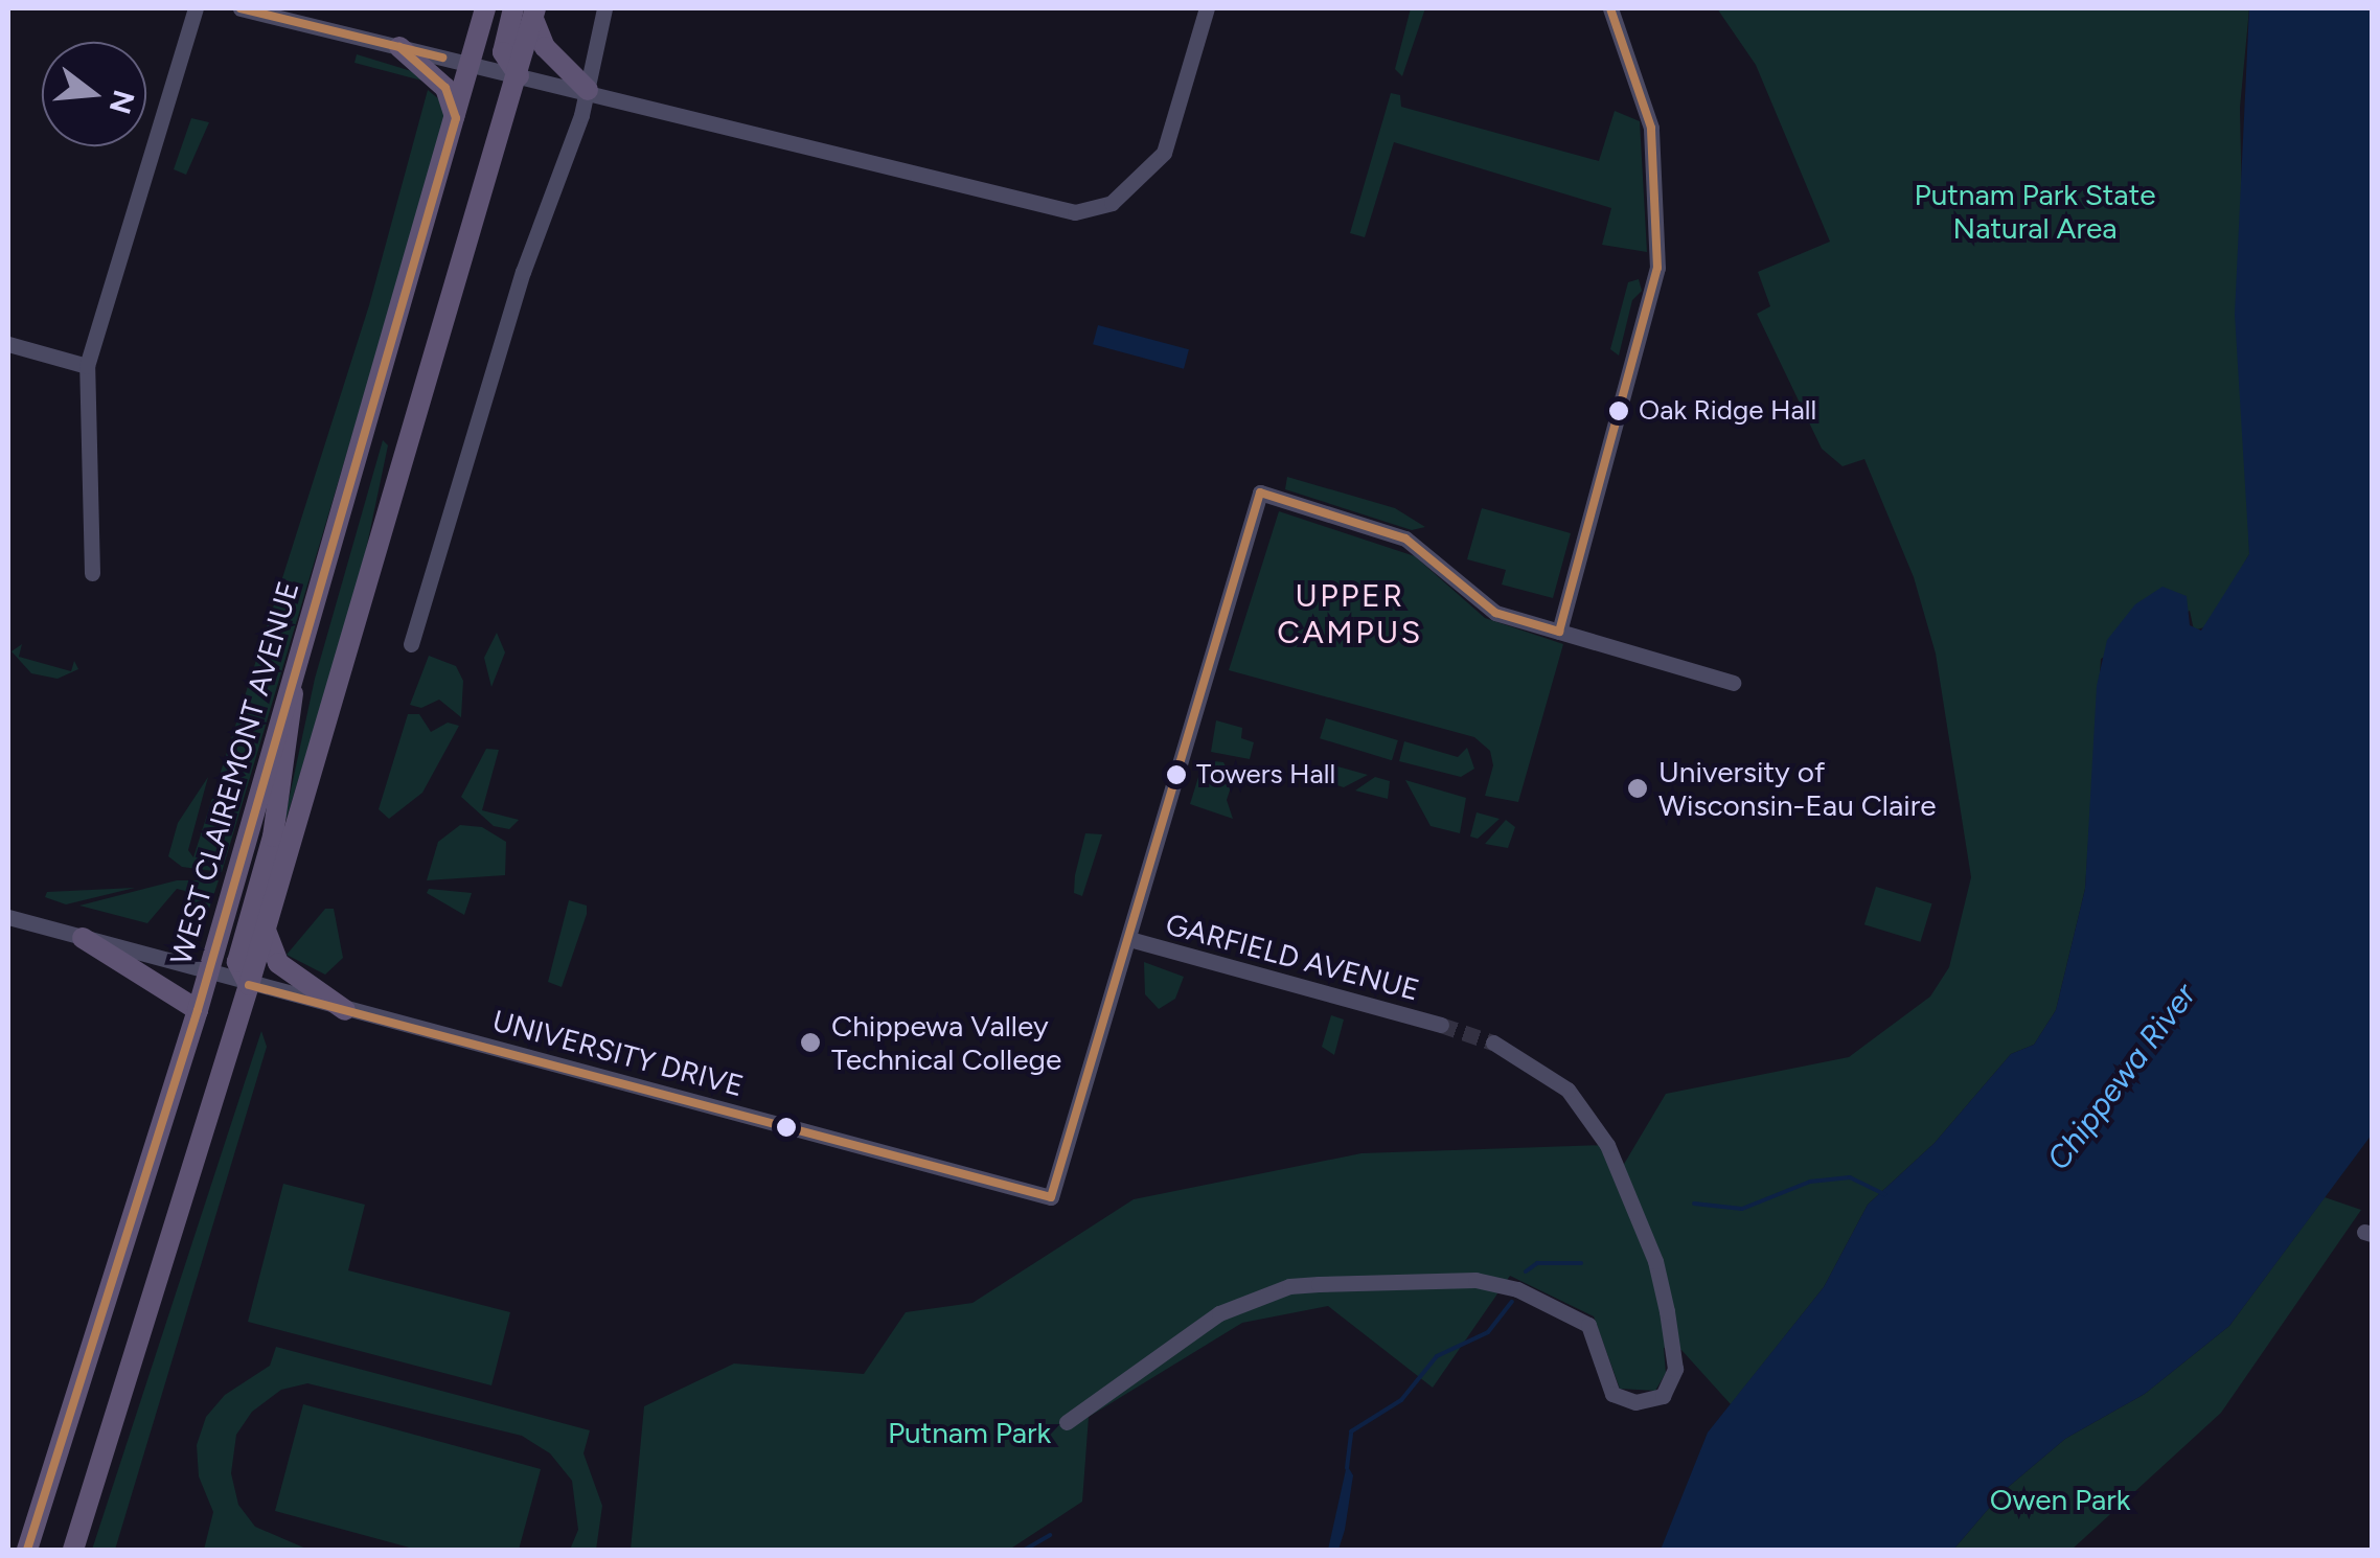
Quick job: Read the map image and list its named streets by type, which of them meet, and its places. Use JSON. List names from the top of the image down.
{
  "streets": {
    "main road": ["WEST CLAIREMONT AVENUE"],
    "street": ["GARFIELD AVENUE", "UNIVERSITY DRIVE"]
  },
  "crossings": [
    ["WEST CLAIREMONT AVENUE", "UNIVERSITY DRIVE"],
    ["GARFIELD AVENUE", "UNIVERSITY DRIVE"]
  ],
  "districts": ["UPPER CAMPUS"],
  "water": ["Chippewa River"],
  "parks": ["Putnam Park State Natural Area", "Putnam Park", "Owen Park"],
  "places": [
    "Oak Ridge Hall",
    "Towers Hall",
    "University of Wisconsin-Eau Claire",
    "Chippewa Valley Technical College"
  ],
  "north": "right"
}
